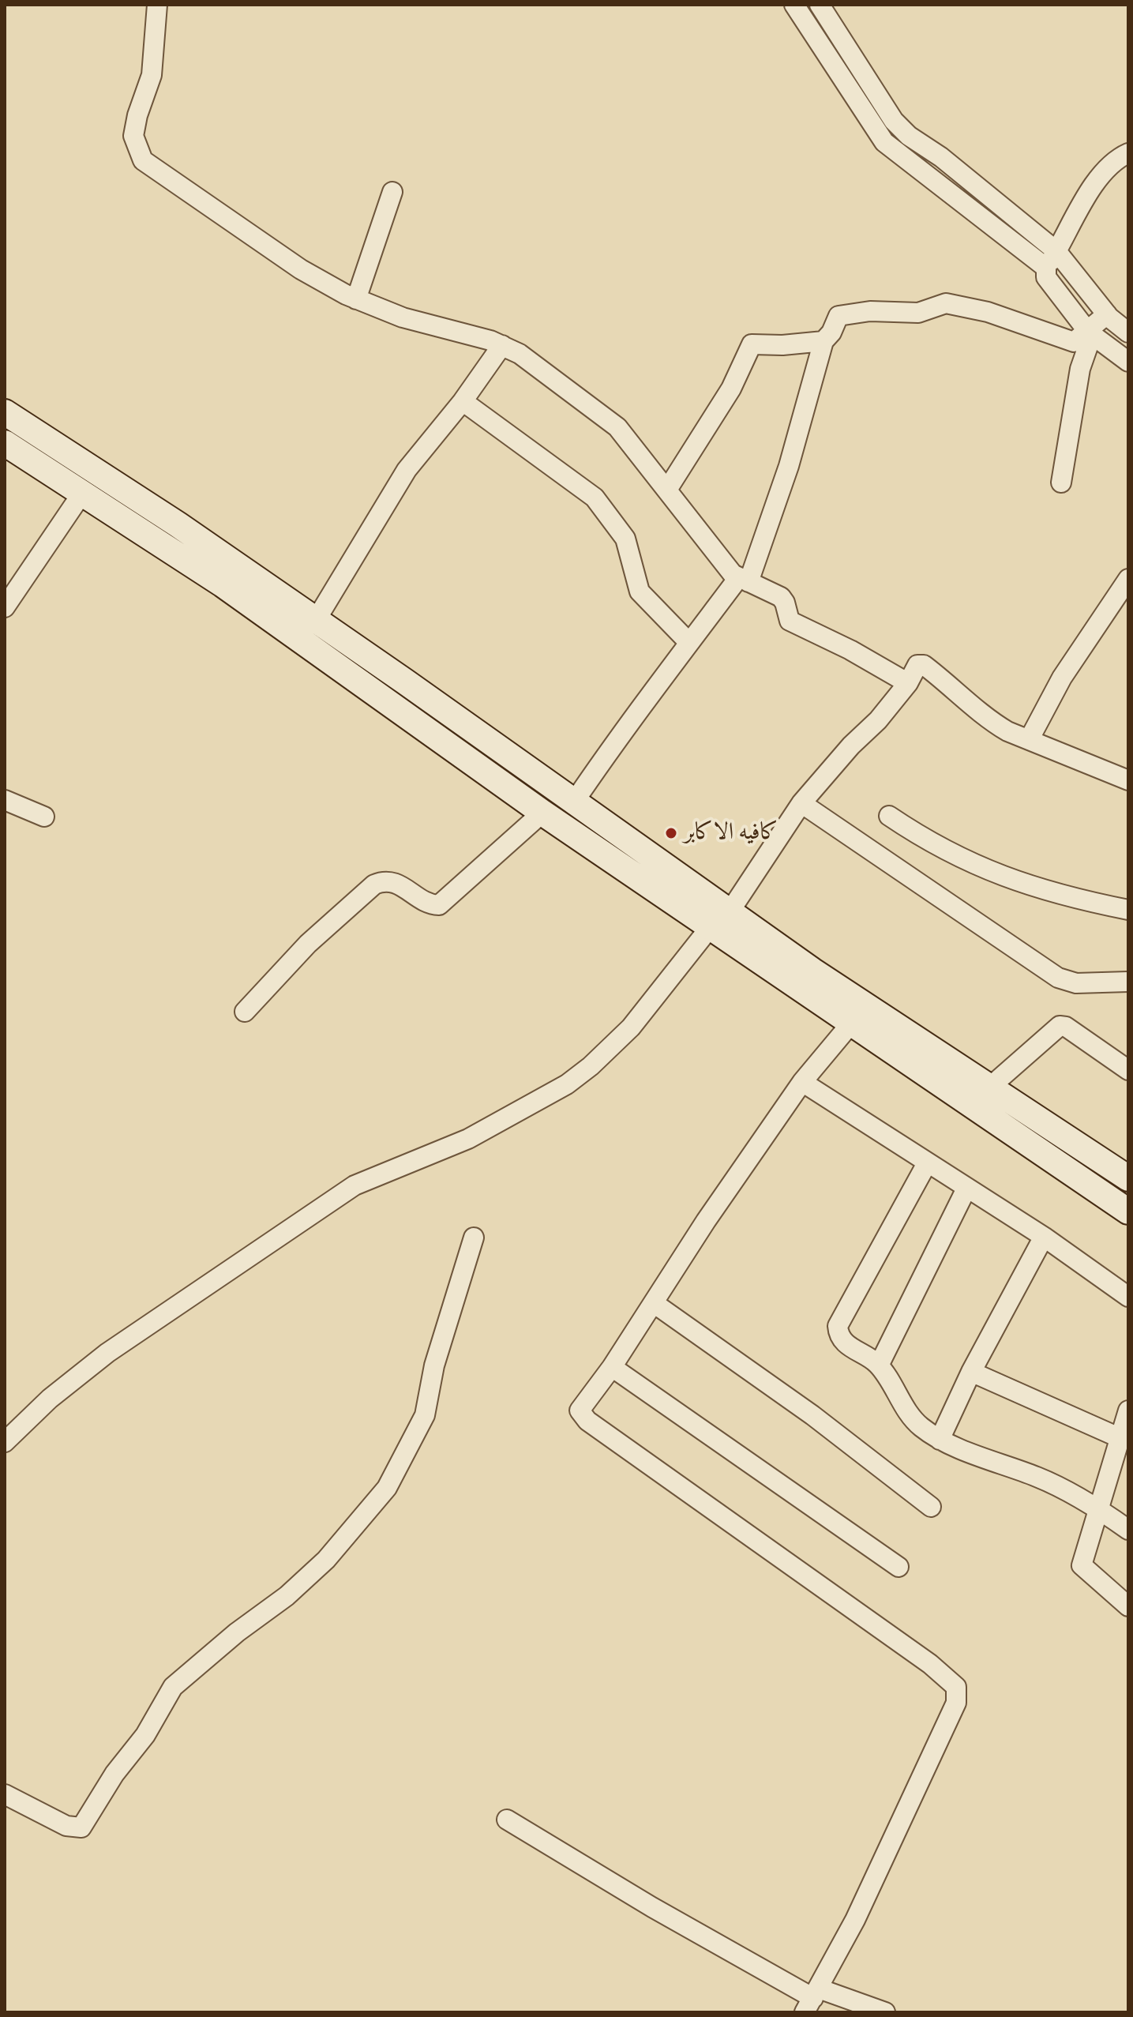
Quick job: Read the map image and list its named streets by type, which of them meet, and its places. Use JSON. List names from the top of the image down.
{
  "places": ["كافيه الاكابر"]
}
